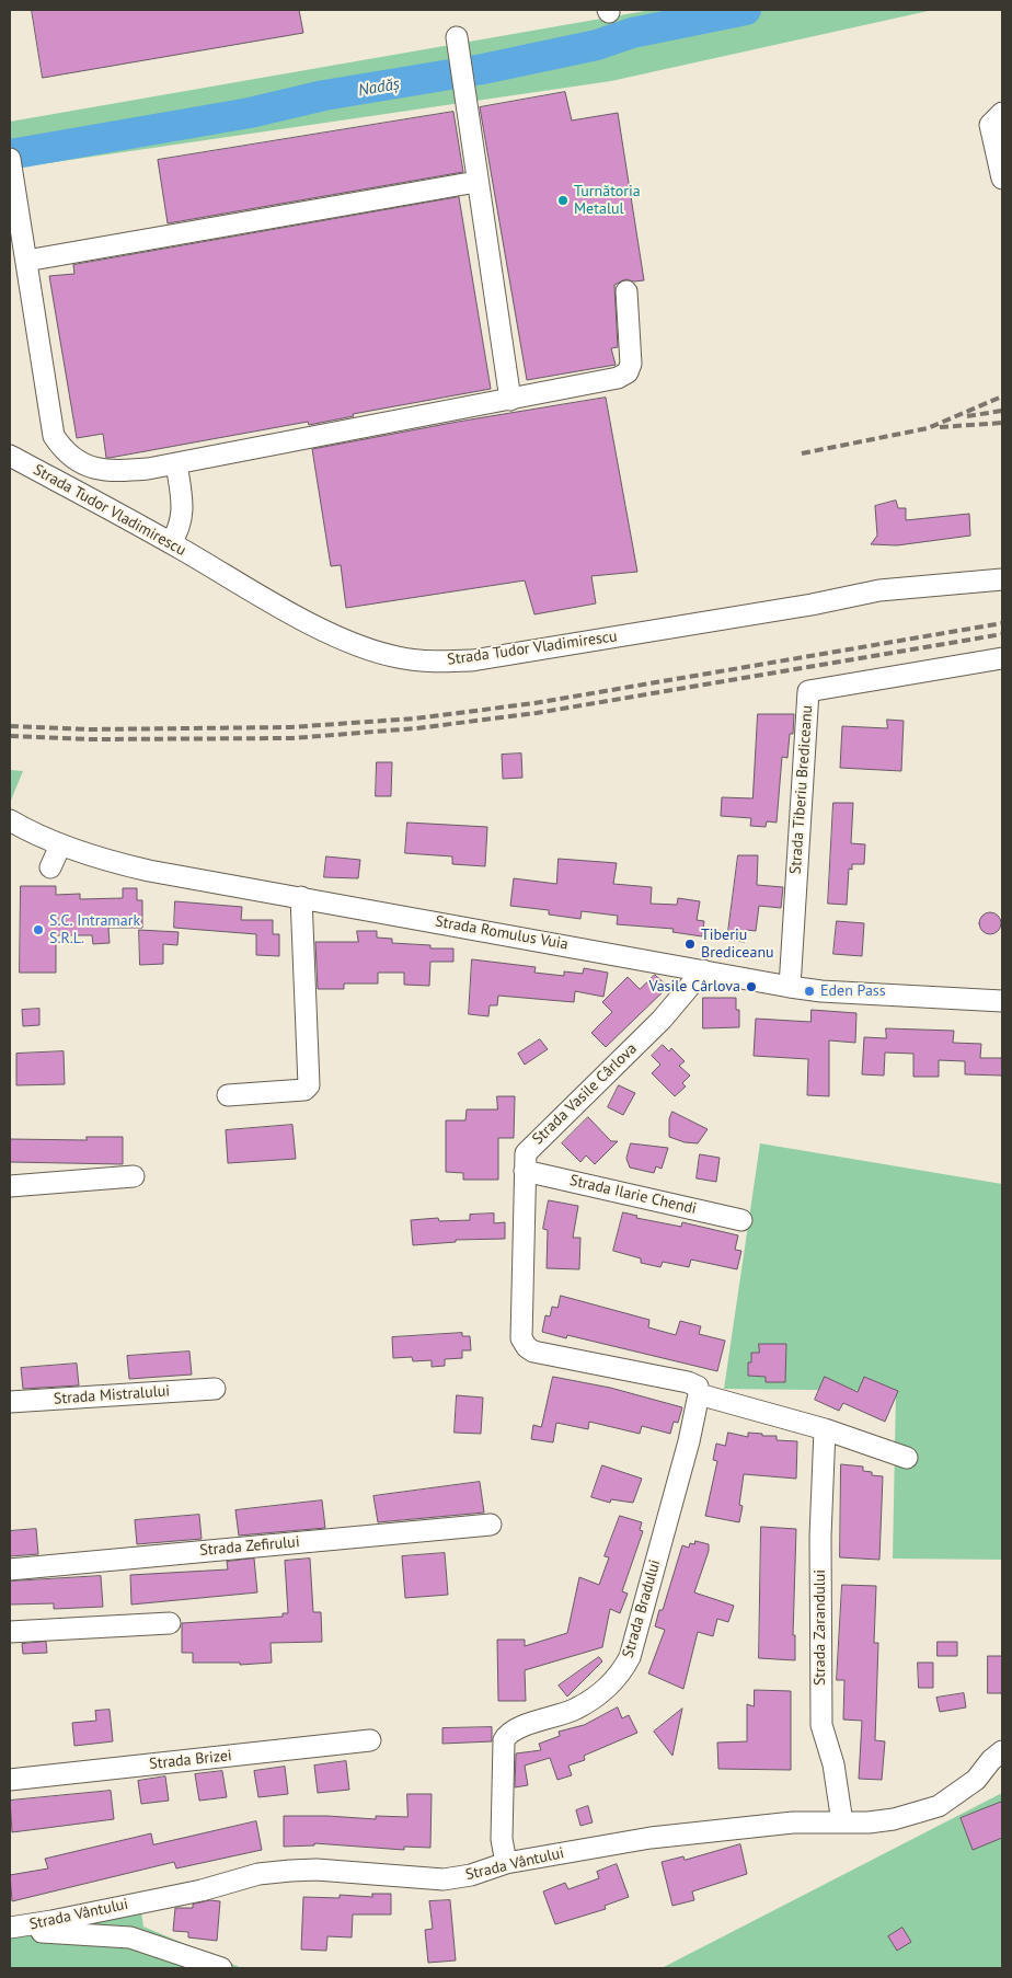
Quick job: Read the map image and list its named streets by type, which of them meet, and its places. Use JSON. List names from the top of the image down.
{
  "streets": {
    "street": [
      "Strada Tudor Vladimirescu",
      "Strada Tiberiu Brediceanu",
      "Strada Romulus Vuia",
      "Strada Vasile Cârlova",
      "Strada Ilarie Chendi",
      "Strada Mistralului",
      "Strada Zefirului",
      "Strada Bradului",
      "Strada Zarandului",
      "Strada Brizei",
      "Strada Vântului"
    ]
  },
  "crossings": [
    ["Strada Tiberiu Brediceanu", "Strada Romulus Vuia"],
    ["Strada Romulus Vuia", "Strada Vasile Cârlova"],
    ["Strada Vasile Cârlova", "Strada Ilarie Chendi"],
    ["Strada Vasile Cârlova", "Strada Bradului"],
    ["Strada Bradului", "Strada Vântului"],
    ["Strada Zarandului", "Strada Vântului"]
  ],
  "water": ["Nadăș"],
  "places": [
    "Turnătoria Metalul",
    "S.C. Intramark S.R.L.",
    "Tiberiu Brediceanu",
    "Vasile Cârlova",
    "Eden Pass"
  ]
}
